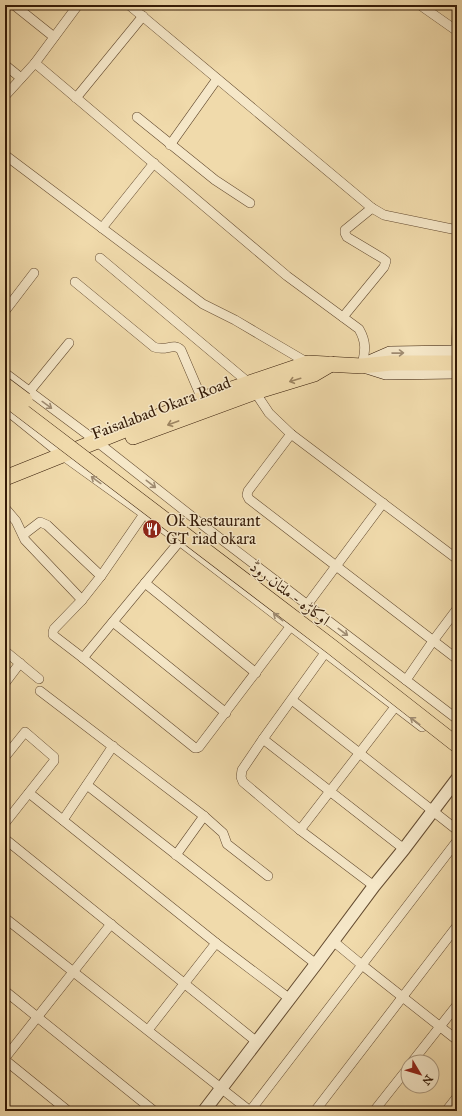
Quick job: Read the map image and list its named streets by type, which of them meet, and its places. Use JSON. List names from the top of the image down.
{
  "streets": {
    "main road": ["Faisalabad Okara Road", "اوکاڑہ - ملتان روڈ"]
  },
  "places": {
    "restaurant": ["Ok Restaurant GT riad okara"]
  },
  "north": "bottom right"
}
